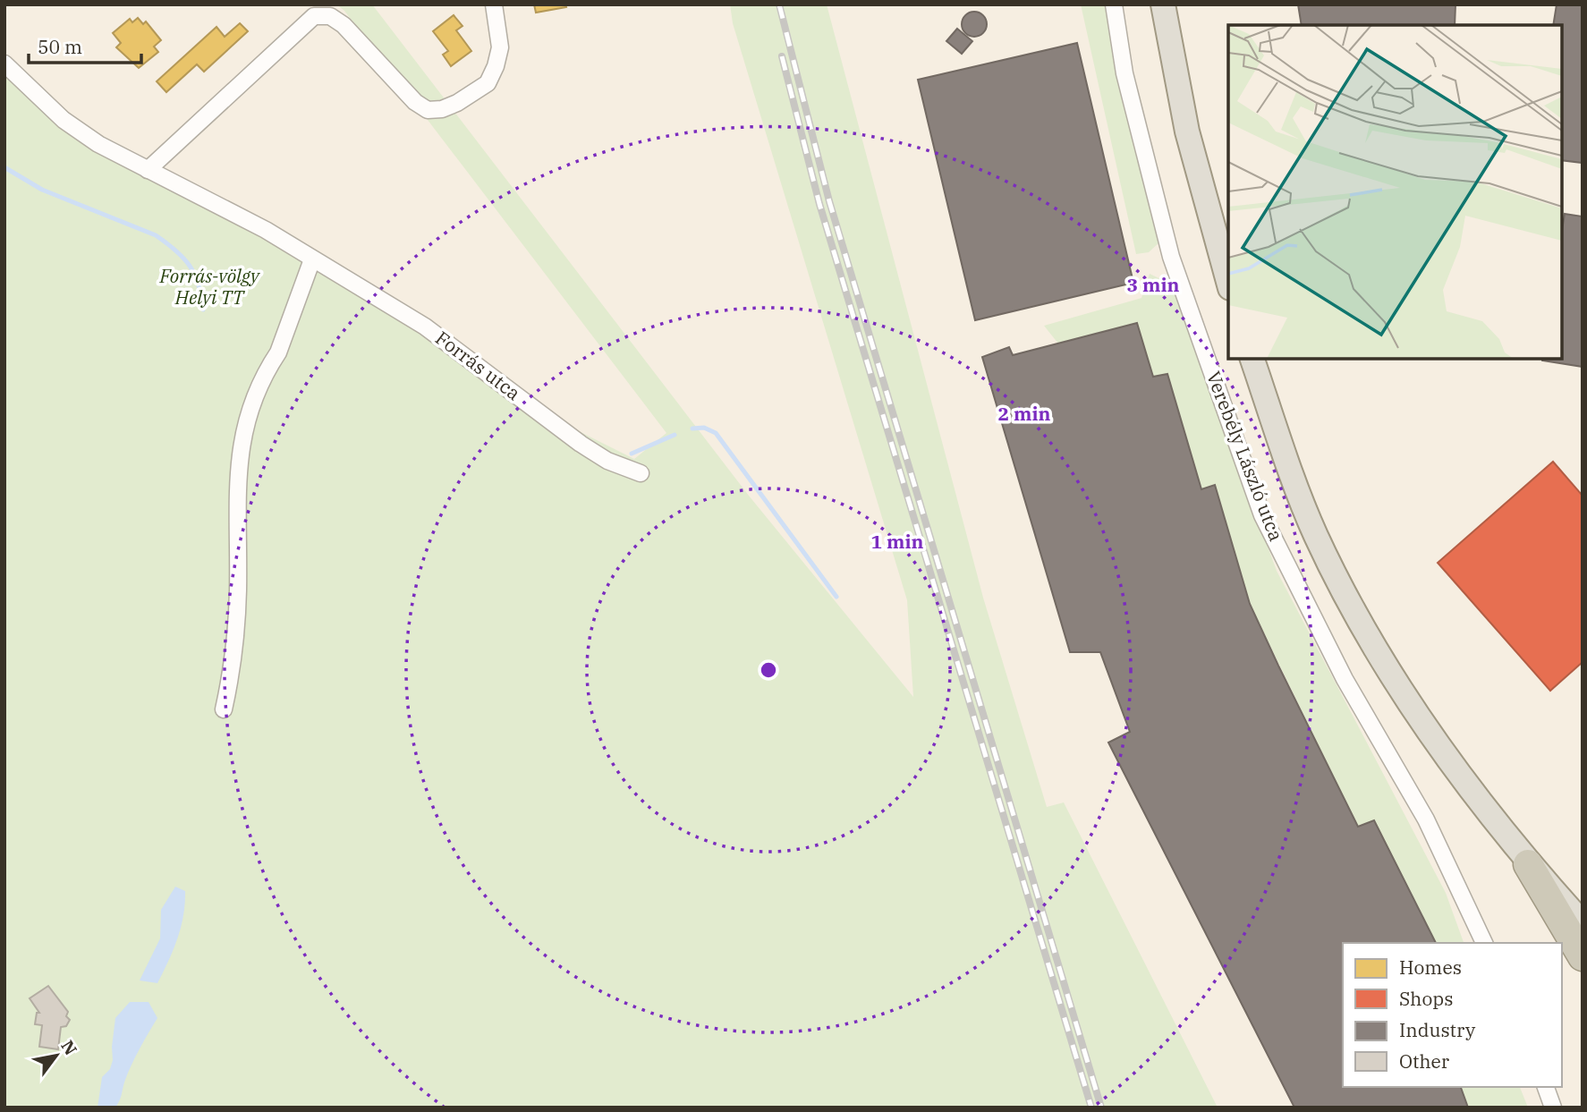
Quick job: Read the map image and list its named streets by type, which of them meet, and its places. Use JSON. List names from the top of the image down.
{
  "streets": {
    "street": ["Forrás utca", "Verebély László utca"]
  },
  "parks": ["Forrás-völgy Helyi TT"],
  "legend": [
    "Homes",
    "Shops",
    "Industry",
    "Other"
  ],
  "scale_bar": "50 m",
  "north": "top right",
  "rings": ["3 min", "2 min", "1 min"]
}
